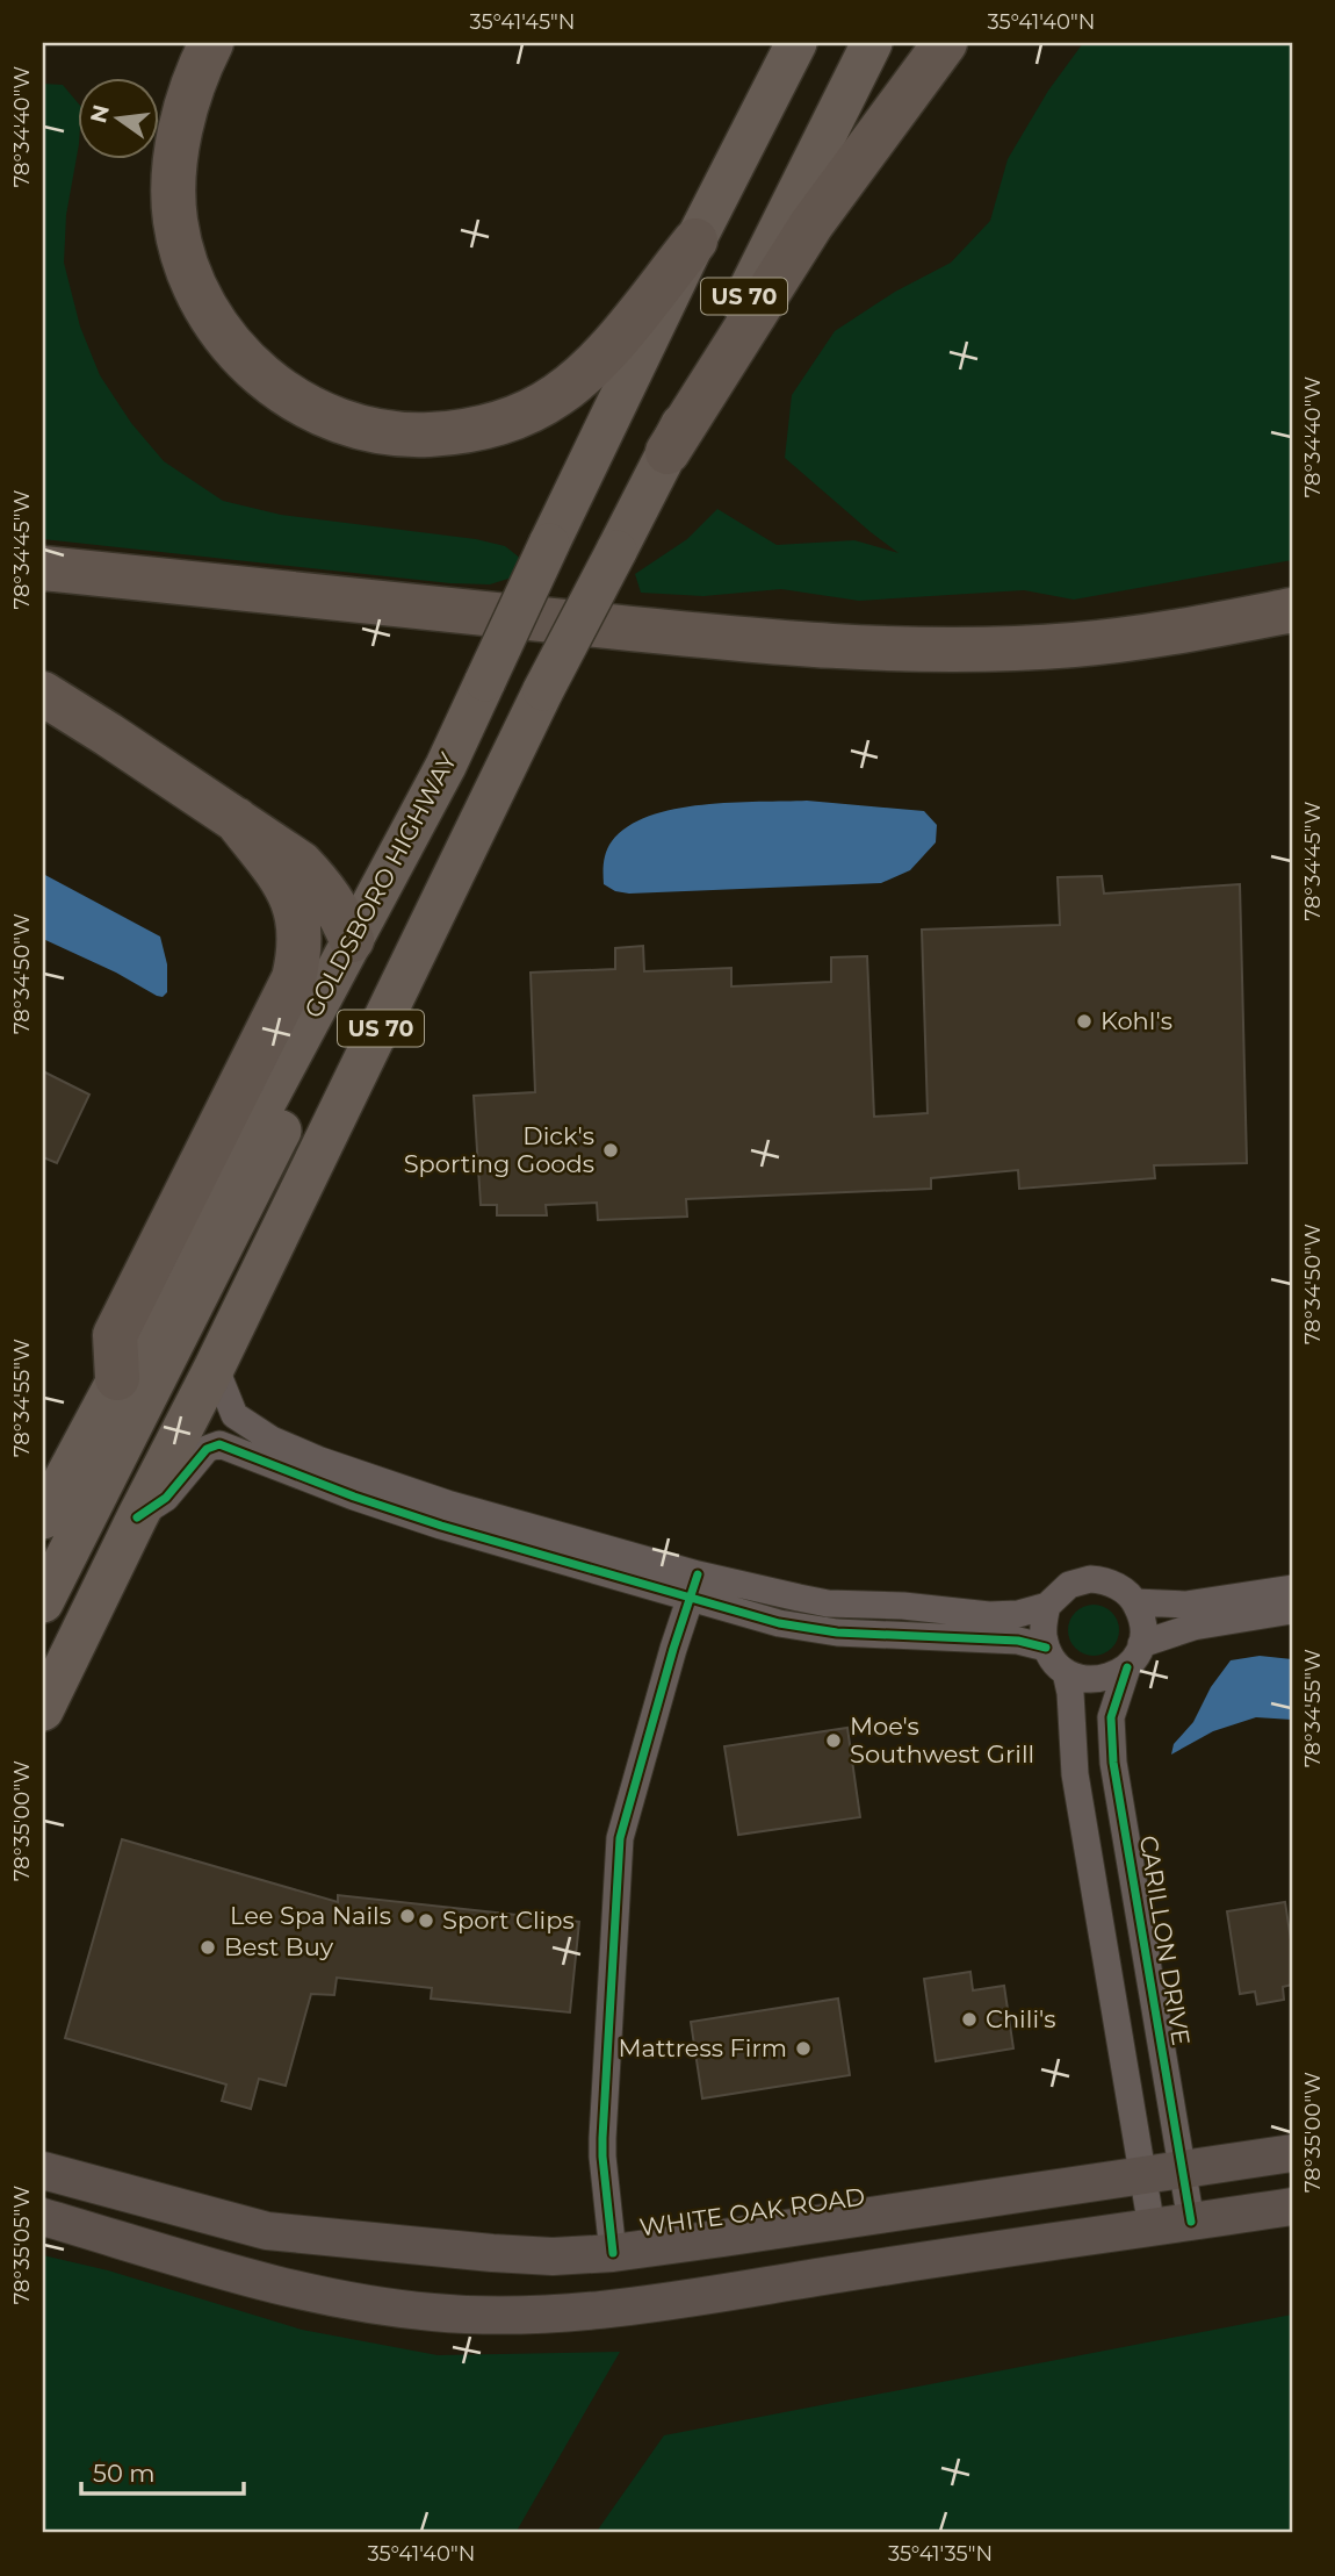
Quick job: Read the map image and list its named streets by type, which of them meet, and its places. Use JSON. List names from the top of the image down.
{
  "streets": {
    "main road": ["US 70", "GOLDSBORO HIGHWAY", "WHITE OAK ROAD"],
    "street": ["CARILLON DRIVE"]
  },
  "crossings": [
    ["US 70", "GOLDSBORO HIGHWAY"],
    ["CARILLON DRIVE", "WHITE OAK ROAD"]
  ],
  "places": [
    "Kohl's",
    "Dick's Sporting Goods",
    "Moe's Southwest Grill",
    "Lee Spa Nails",
    "Sport Clips",
    "Best Buy",
    "Chili's",
    "Mattress Firm"
  ],
  "scale_bar": "50 m",
  "north": "left",
  "coordinates": [
    "35°41'45\"N",
    "35°41'40\"N",
    "78°34'40\"W",
    "78°34'45\"W",
    "78°34'50\"W",
    "78°34'55\"W",
    "78°35'00\"W",
    "78°35'05\"W",
    "35°41'35\"N"
  ]
}
